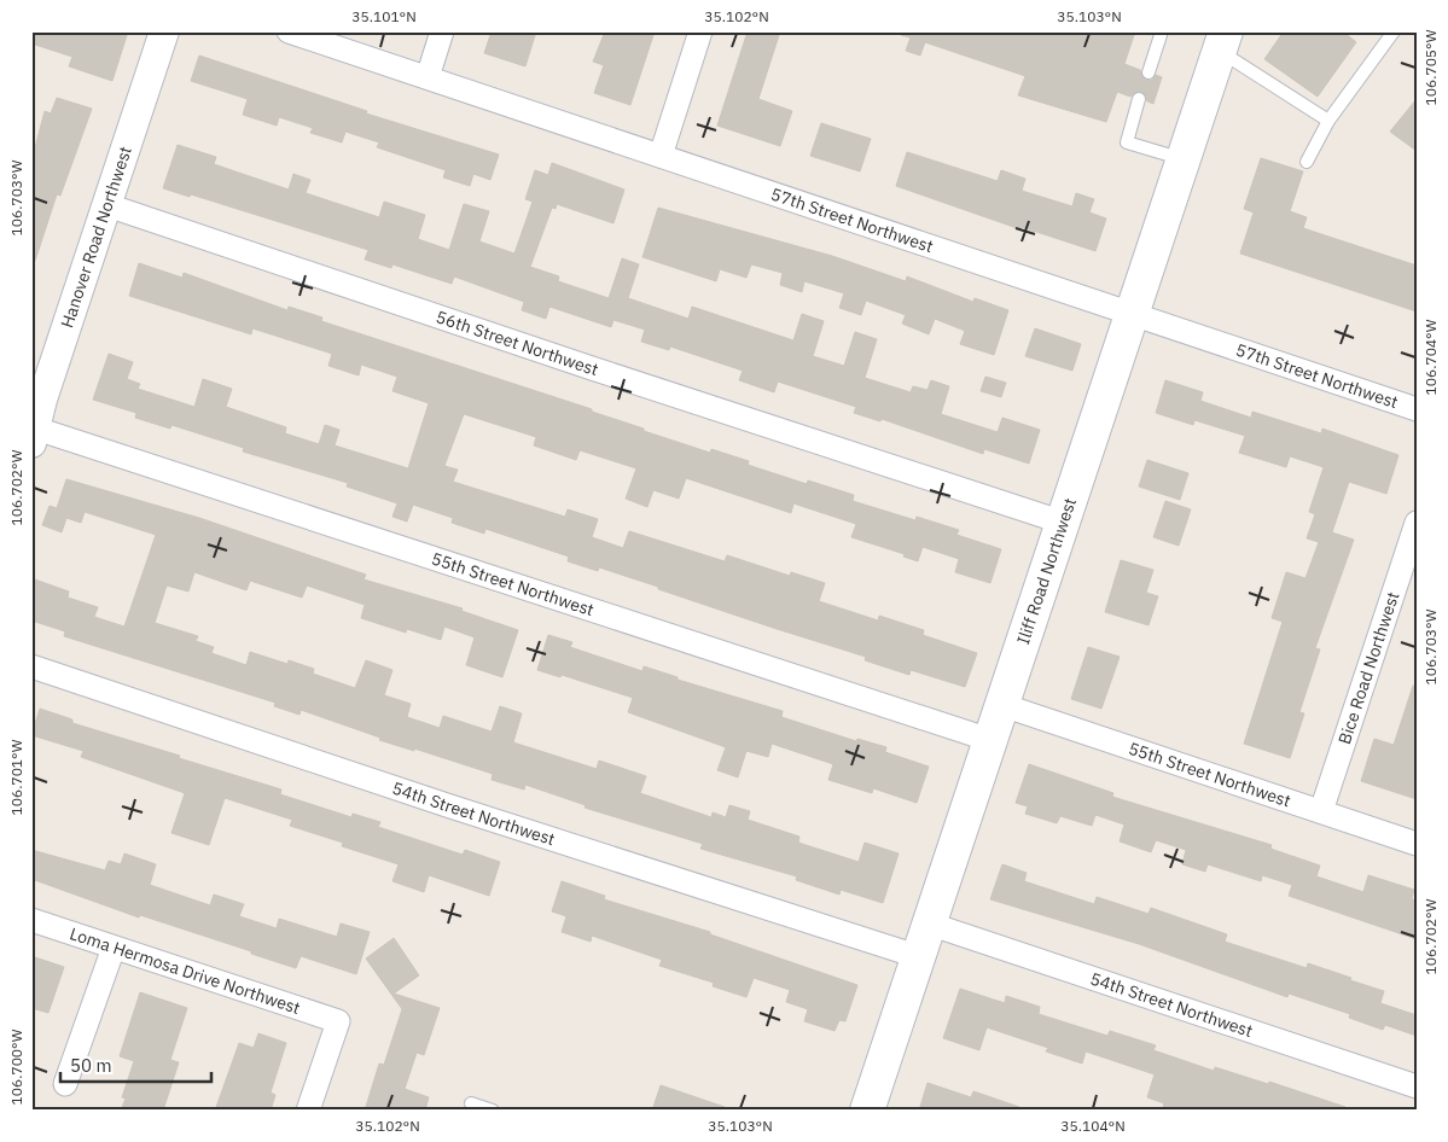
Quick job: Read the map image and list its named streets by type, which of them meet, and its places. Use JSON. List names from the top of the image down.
{
  "streets": {
    "main road": ["Iliff Road Northwest"],
    "street": [
      "57th Street Northwest",
      "Hanover Road Northwest",
      "56th Street Northwest",
      "55th Street Northwest",
      "Bice Road Northwest",
      "54th Street Northwest",
      "Loma Hermosa Drive Northwest"
    ]
  },
  "crossings": [
    ["57th Street Northwest", "Iliff Road Northwest"],
    ["Hanover Road Northwest", "56th Street Northwest"],
    ["Hanover Road Northwest", "55th Street Northwest"],
    ["56th Street Northwest", "Iliff Road Northwest"],
    ["Iliff Road Northwest", "55th Street Northwest"],
    ["Iliff Road Northwest", "54th Street Northwest"],
    ["55th Street Northwest", "Bice Road Northwest"]
  ],
  "scale_bar": "50 m",
  "coordinates": [
    "35.101°N",
    "35.102°N",
    "35.103°N",
    "106.705°W",
    "106.703°W",
    "106.704°W",
    "106.702°W",
    "106.701°W",
    "106.700°W",
    "35.104°N"
  ]
}
